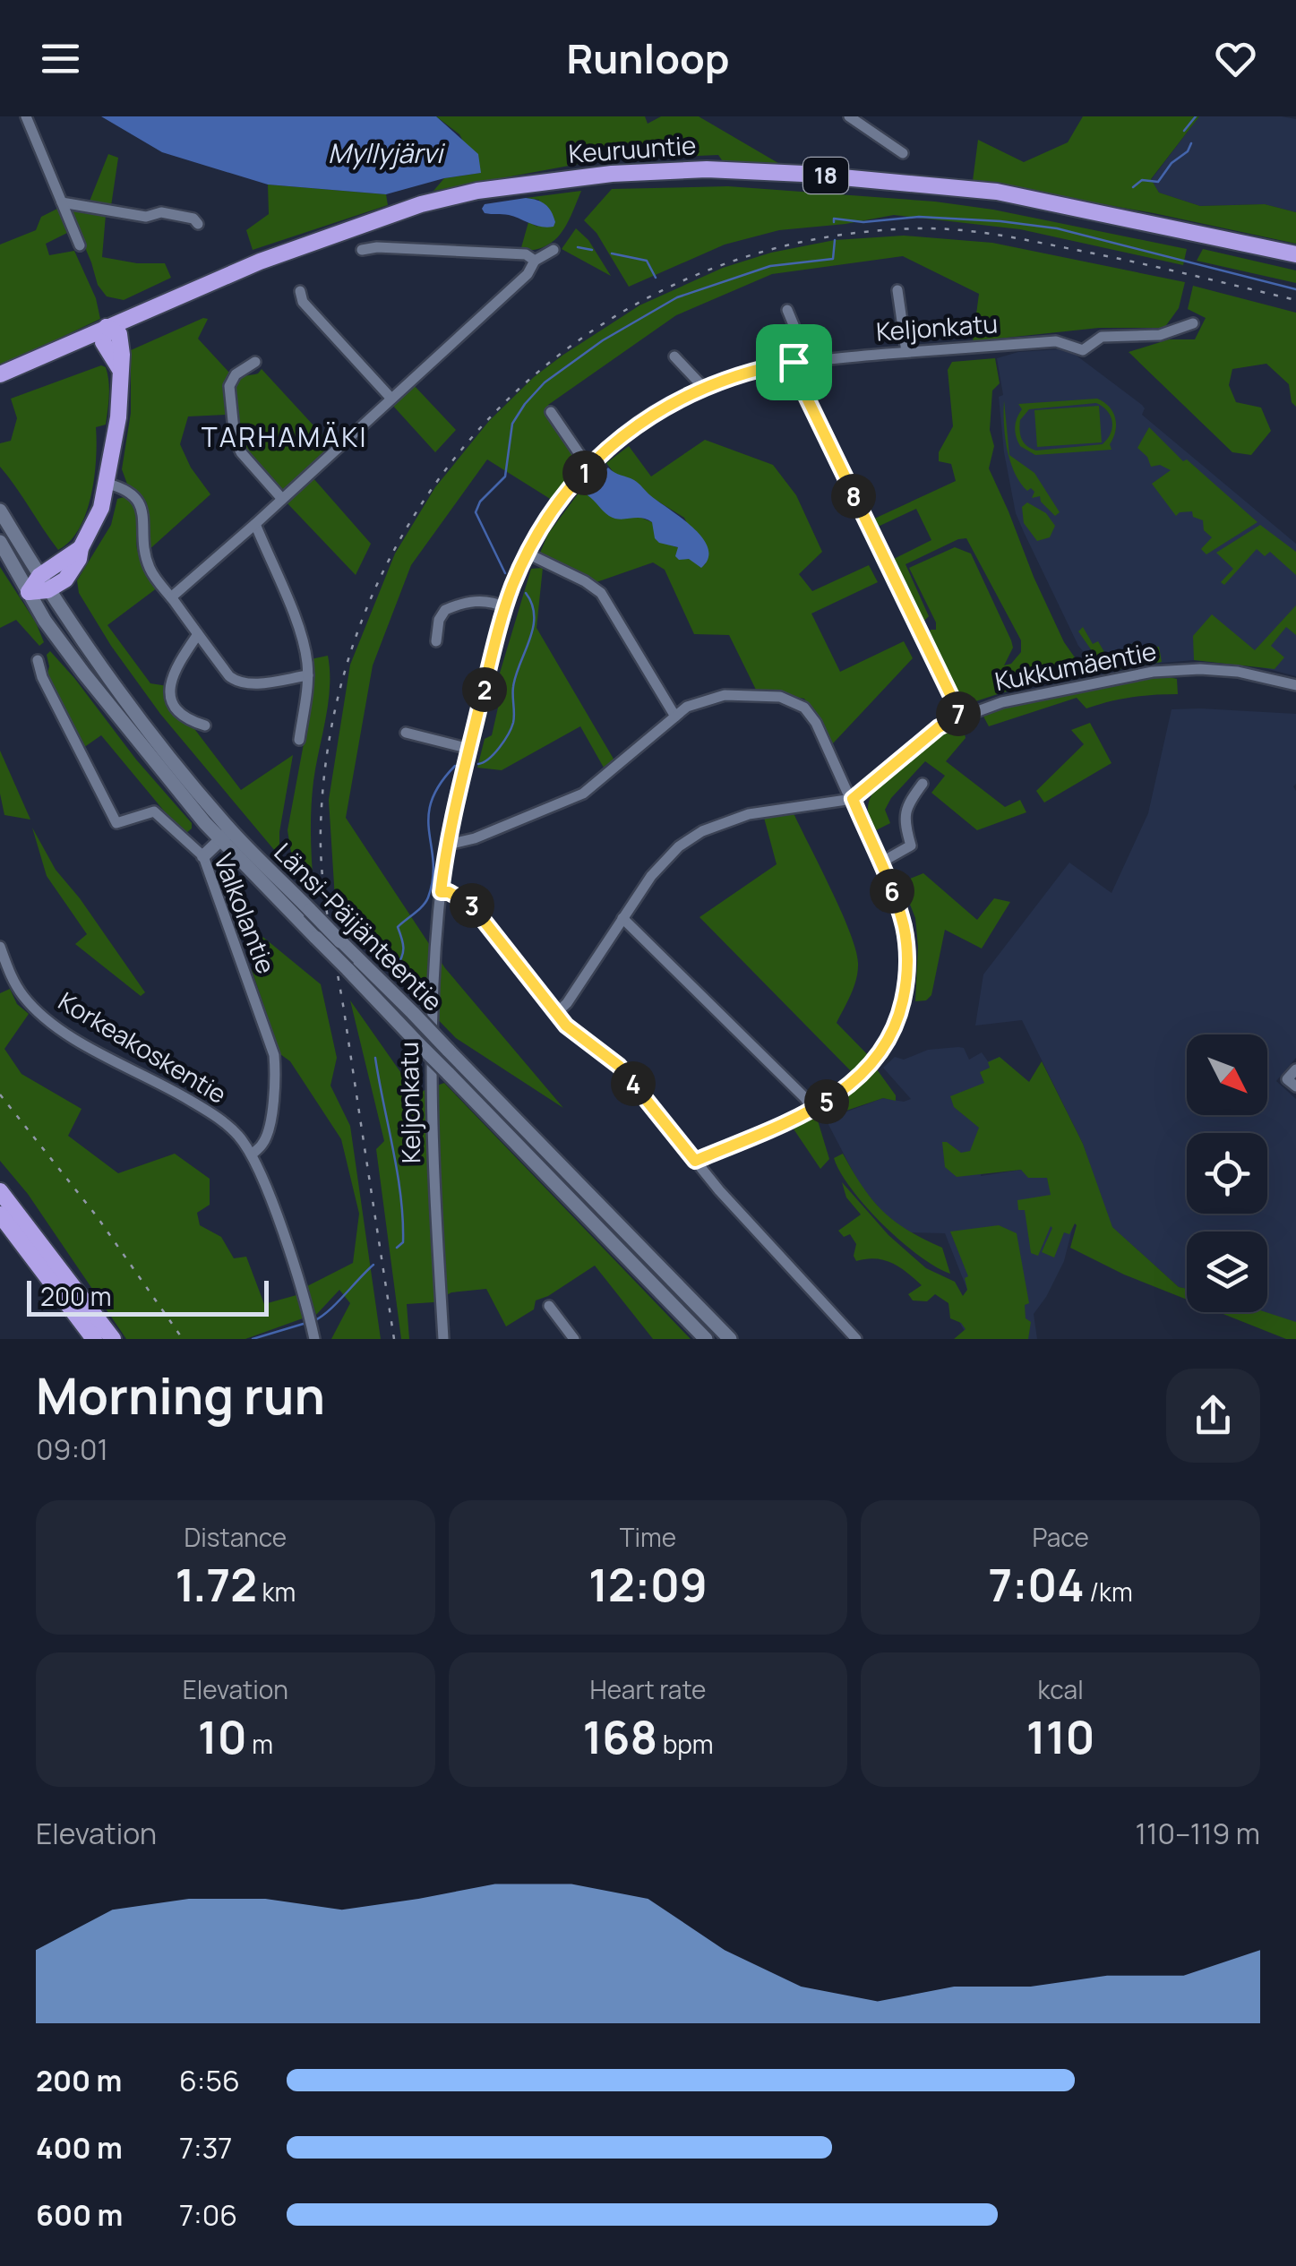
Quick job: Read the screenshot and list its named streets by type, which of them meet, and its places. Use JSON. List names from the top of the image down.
{
  "streets": {
    "highway": ["Keuruuntie", "18"],
    "main road": ["Länsi-Päijänteentie"],
    "street": [
      "Keljonkatu",
      "Kukkumäentie",
      "Valkolantie",
      "Korkeakoskentie"
    ]
  },
  "crossings": [
    ["Valkolantie", "Korkeakoskentie"]
  ],
  "districts": ["TARHAMÄKI"],
  "water": ["Myllyjärvi"],
  "scale_bar": "200 m",
  "north": "bottom right",
  "page": {
    "header": "Runloop",
    "pins": [
      "1",
      "8",
      "2",
      "7",
      "6",
      "3",
      "4",
      "5"
    ],
    "scale": "200 m",
    "heading": ["Morning run", "09:01"],
    "stats": [
      ["Distance", "1.72 km"],
      ["Time", "12:09"],
      ["Pace", "7:04 /km"],
      ["Elevation", "10 m"],
      ["Heart rate", "168 bpm"],
      ["kcal", "110"]
    ],
    "chart": ["Elevation", "110–119 m"],
    "list": [
      {
        "name": "200 m",
        "note": "6:56"
      },
      {
        "name": "400 m",
        "note": "7:37"
      },
      {
        "name": "600 m",
        "note": "7:06"
      }
    ]
  }
}
